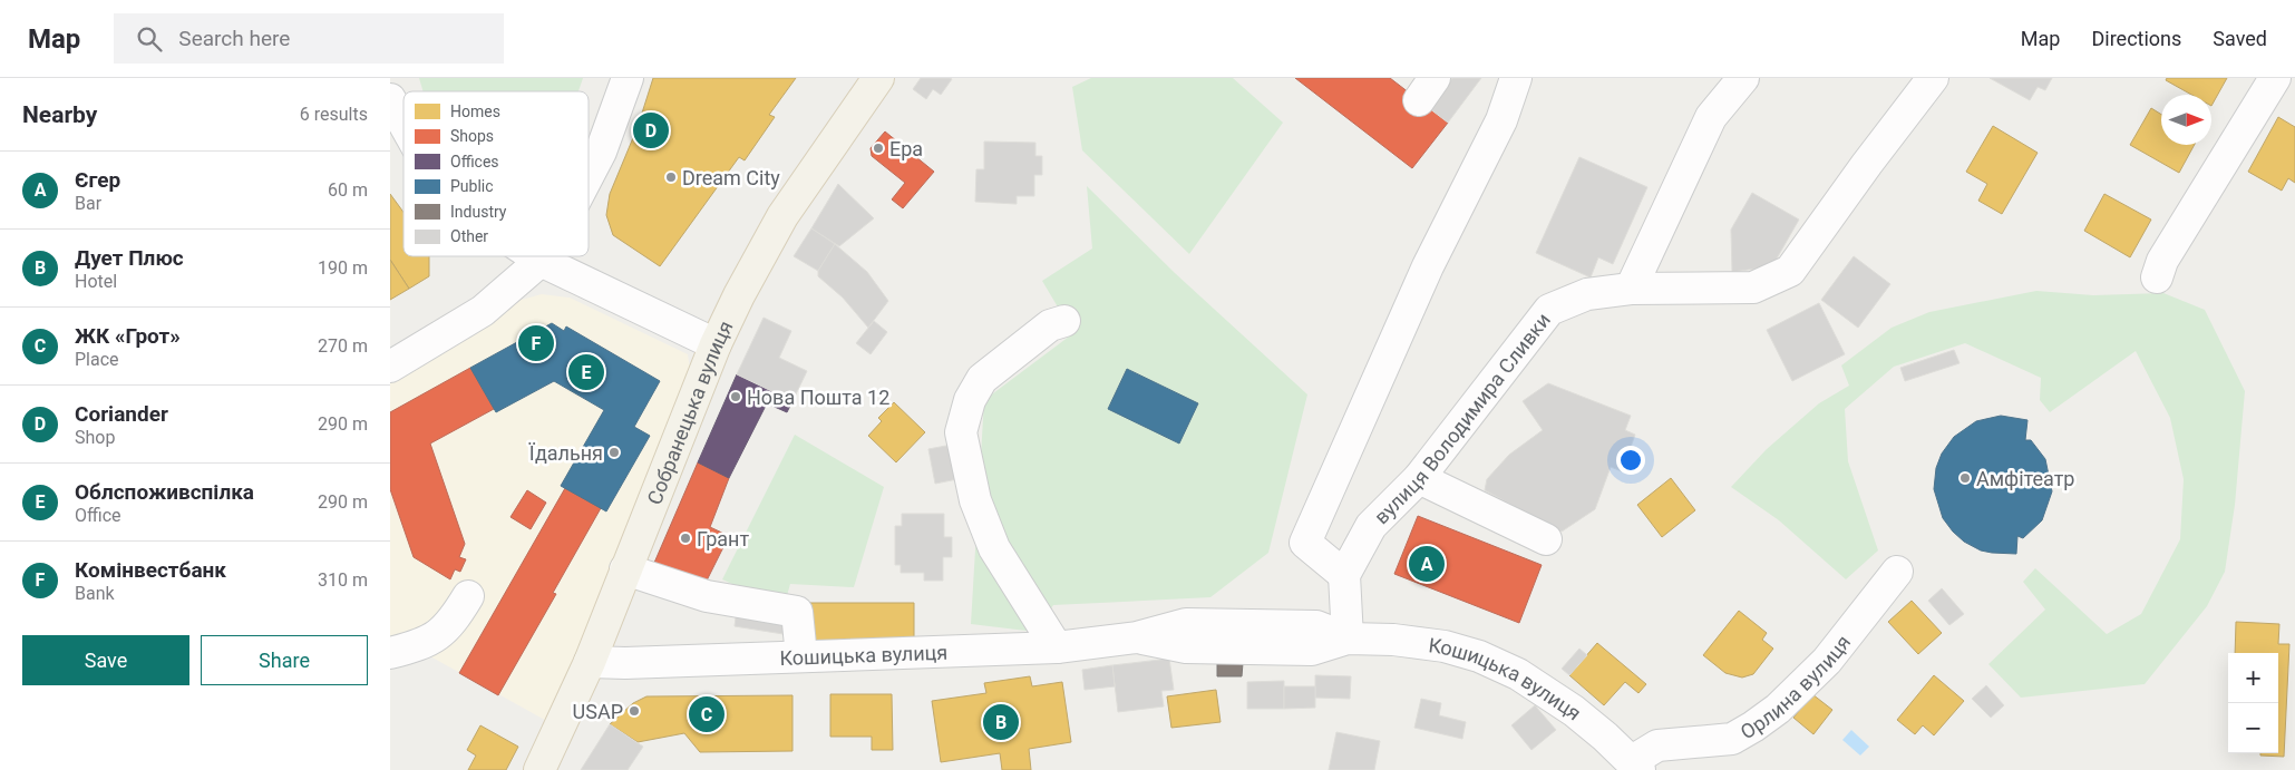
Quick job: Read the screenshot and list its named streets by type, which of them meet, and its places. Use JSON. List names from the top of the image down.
{
  "streets": {
    "main road": ["Собранецька вулиця"],
    "street": ["вулиця Володимира Сливки", "Кошицька вулиця", "Орлина вулиця"]
  },
  "crossings": [
    ["Собранецька вулиця", "Кошицька вулиця"],
    ["Кошицька вулиця", "Орлина вулиця"]
  ],
  "places": [
    "Ера",
    "Dream City",
    "Нова Пошта 12",
    "Їдальня",
    "Амфітеатр",
    "Грант",
    "USAP"
  ],
  "legend": [
    "Homes",
    "Shops",
    "Offices",
    "Public",
    "Industry",
    "Other"
  ],
  "north": "right",
  "page": {
    "header": "Map",
    "search": "Search here",
    "nav": ["Map", "Directions", "Saved"],
    "heading": ["Nearby", "6 results"],
    "pins": [
      "D",
      "F",
      "E",
      "A",
      "C",
      "B"
    ],
    "list": [
      {
        "mark": "A",
        "name": "Єгер",
        "note": "Bar",
        "value": "60 m"
      },
      {
        "mark": "B",
        "name": "Дует Плюс",
        "note": "Hotel",
        "value": "190 m"
      },
      {
        "mark": "C",
        "name": "ЖК «Грот»",
        "note": "Place",
        "value": "270 m"
      },
      {
        "mark": "D",
        "name": "Coriander",
        "note": "Shop",
        "value": "290 m"
      },
      {
        "mark": "E",
        "name": "Облспоживспілка",
        "note": "Office",
        "value": "290 m"
      },
      {
        "mark": "F",
        "name": "Комінвестбанк",
        "note": "Bank",
        "value": "310 m"
      }
    ],
    "buttons": ["Save", "Share"],
    "map_buttons": ["+", "−"]
  }
}
